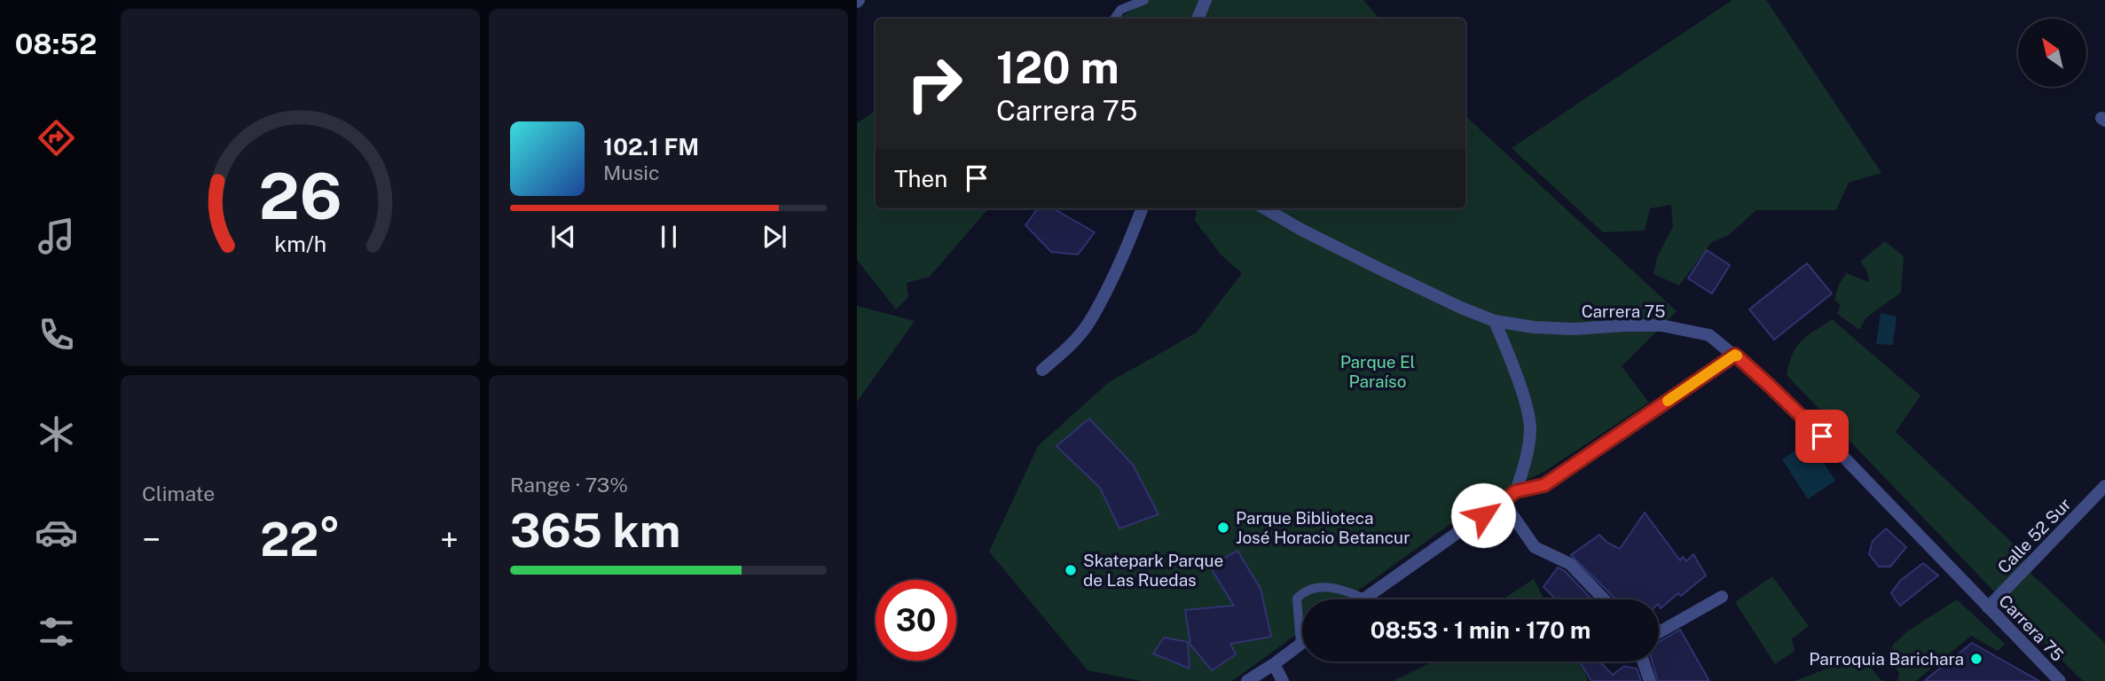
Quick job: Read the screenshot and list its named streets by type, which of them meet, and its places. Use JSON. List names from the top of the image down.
{
  "streets": {
    "street": ["Carrera 75", "Calle 52 Sur"]
  },
  "crossings": [
    ["Carrera 75", "Calle 52 Sur"]
  ],
  "parks": ["Parque El Paraíso"],
  "places": ["Parque Biblioteca José Horacio Betancur", "Skatepark Parque de Las Ruedas", "Parroquia Barichara"],
  "north": "top left",
  "page": {
    "tabs": "08:52",
    "turn": ["120 m", "Carrera 75"],
    "song": ["102.1 FM", "Music"],
    "then": "Then",
    "tile": [
      "Climate",
      ["Range · 73%", "365 km"]
    ],
    "heat": ["−", "22°", "+"],
    "limit": "30",
    "trip": "08:53 · 1 min · 170 m",
    "gauge": ["26", "km/h"]
  }
}
